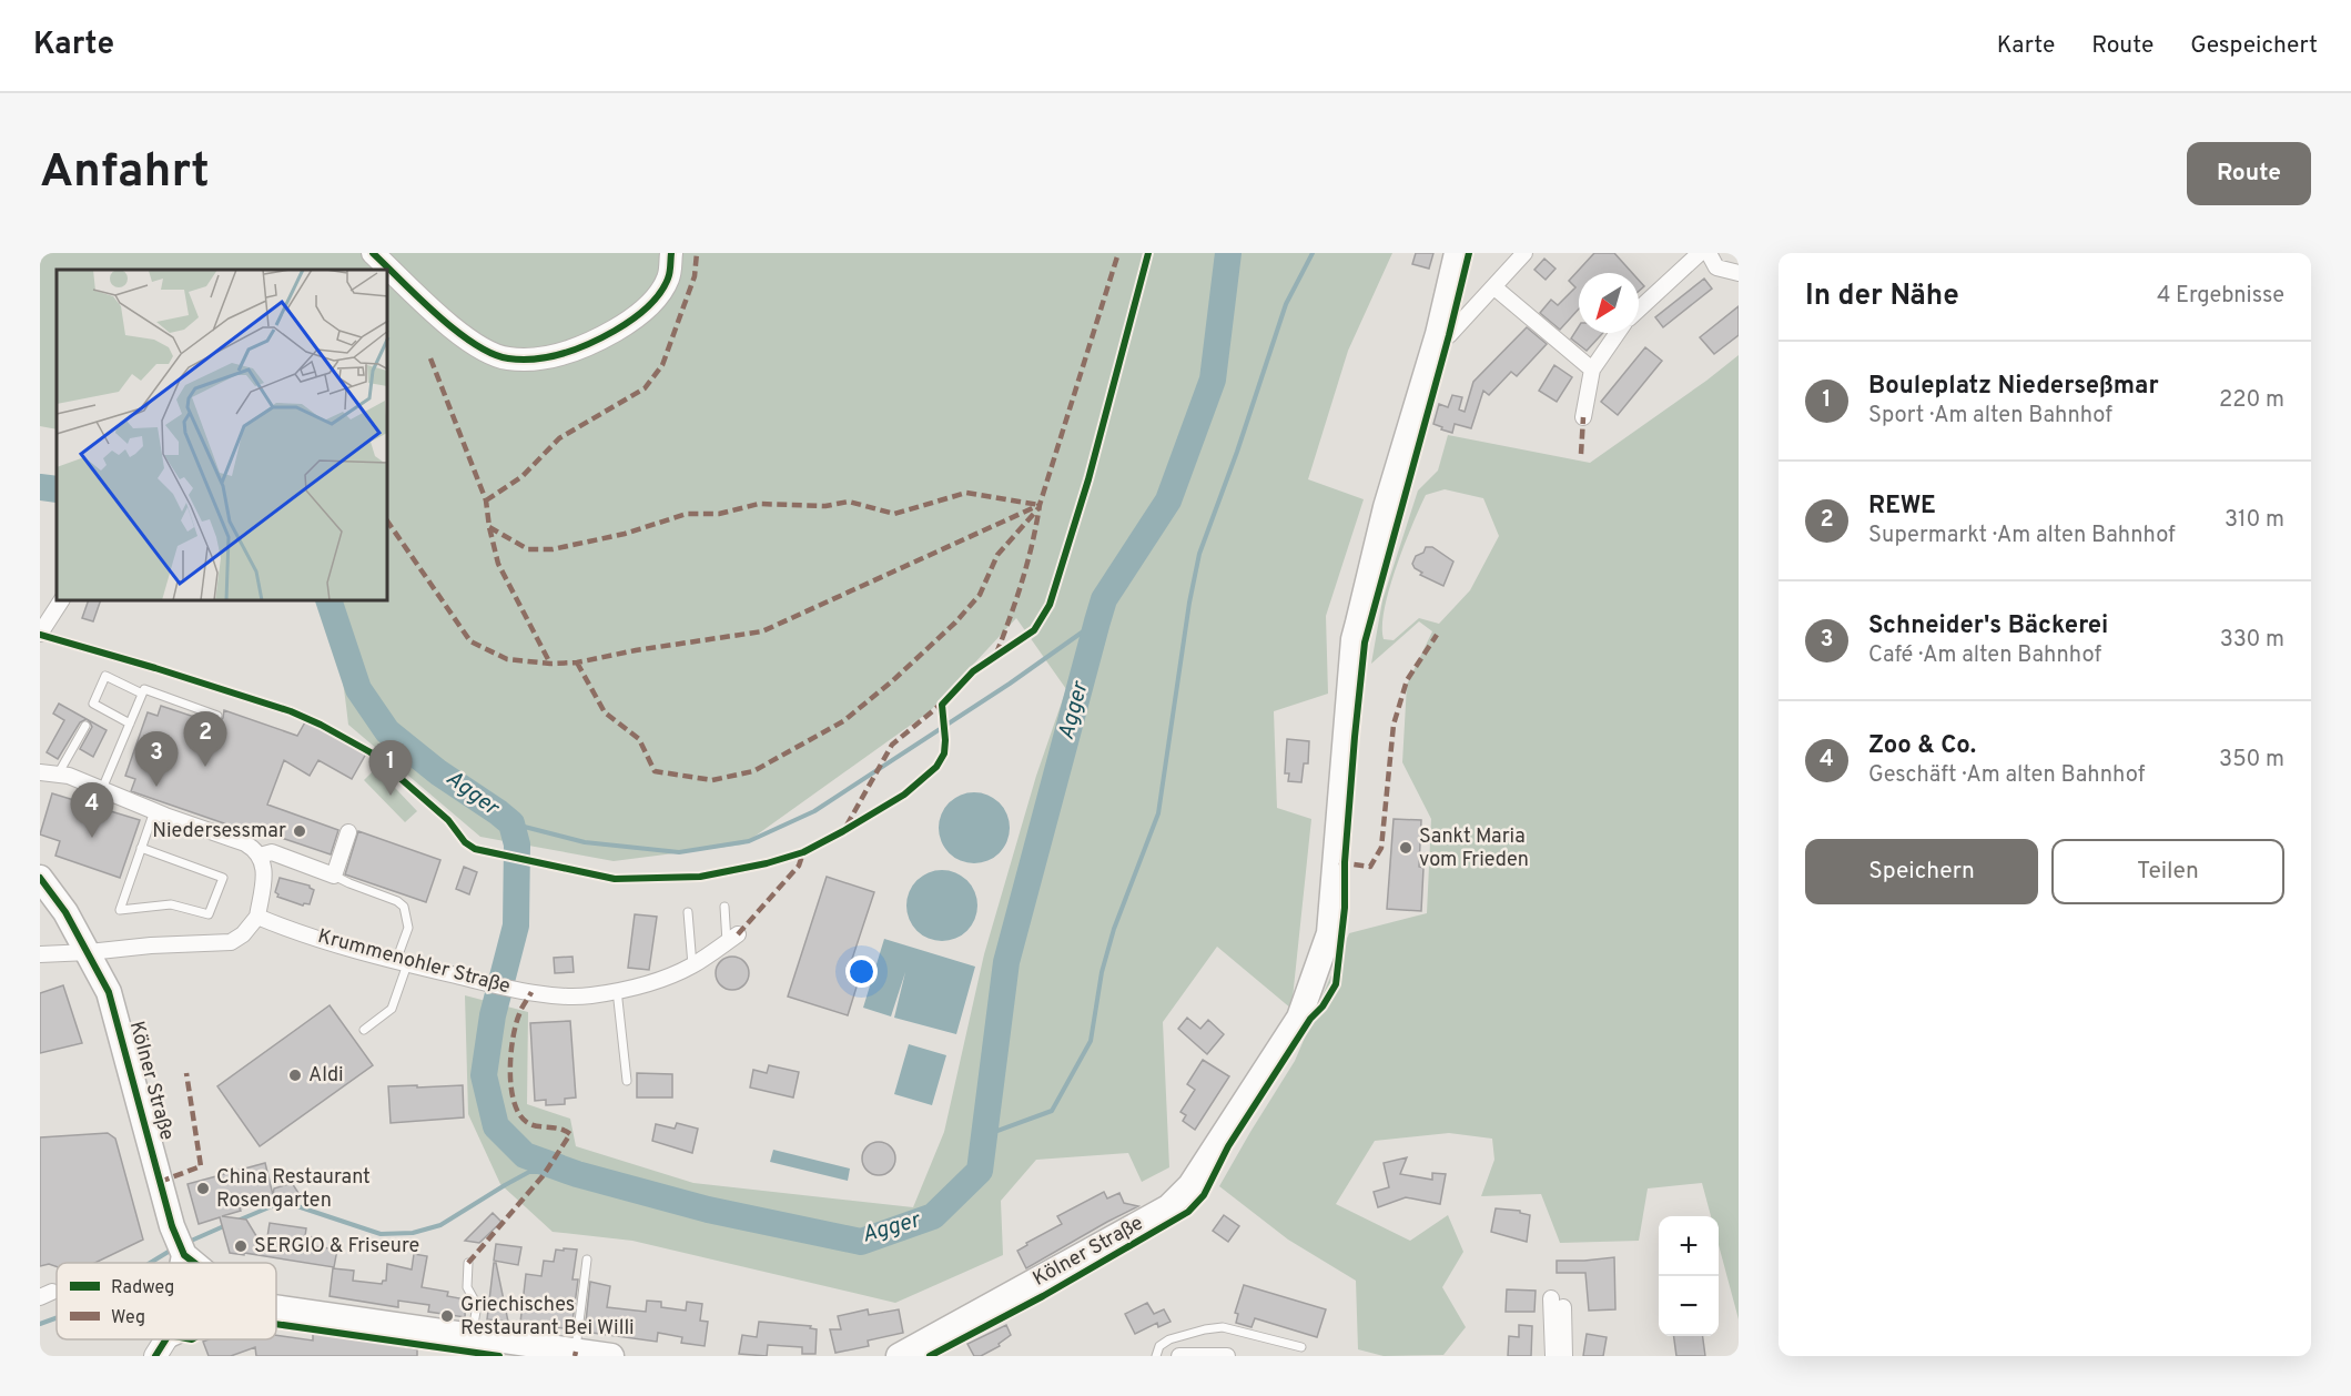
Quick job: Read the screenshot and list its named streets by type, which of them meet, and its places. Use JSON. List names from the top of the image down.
{
  "streets": {
    "main road": ["Kölner Straße"],
    "street": ["Krummenohler Straße"]
  },
  "water": ["Agger"],
  "places": [
    "Niedersessmar",
    "Sankt Maria vom Frieden",
    "Aldi",
    "China Restaurant Rosengarten",
    "SERGIO & Friseure",
    "Griechisches Restaurant Bei Willi"
  ],
  "legend": ["Radweg", "Weg"],
  "north": "bottom left",
  "page": {
    "header": "Karte",
    "nav": ["Karte", "Route", "Gespeichert"],
    "buttons": [
      "Route",
      ["Speichern", "Teilen"]
    ],
    "title": "Anfahrt",
    "heading": ["In der Nähe", "4 Ergebnisse"],
    "list": [
      {
        "mark": "1",
        "name": "Bouleplatz Niederseßmar",
        "note": "Sport · Am alten Bahnhof",
        "value": "220 m"
      },
      {
        "mark": "2",
        "name": "REWE",
        "note": "Supermarkt · Am alten Bahnhof",
        "value": "310 m"
      },
      {
        "mark": "3",
        "name": "Schneider's Bäckerei",
        "note": "Café · Am alten Bahnhof",
        "value": "330 m"
      },
      {
        "mark": "4",
        "name": "Zoo & Co.",
        "note": "Geschäft · Am alten Bahnhof",
        "value": "350 m"
      }
    ],
    "pins": [
      "2",
      "3",
      "1",
      "4"
    ],
    "map_buttons": ["+", "−"]
  }
}
